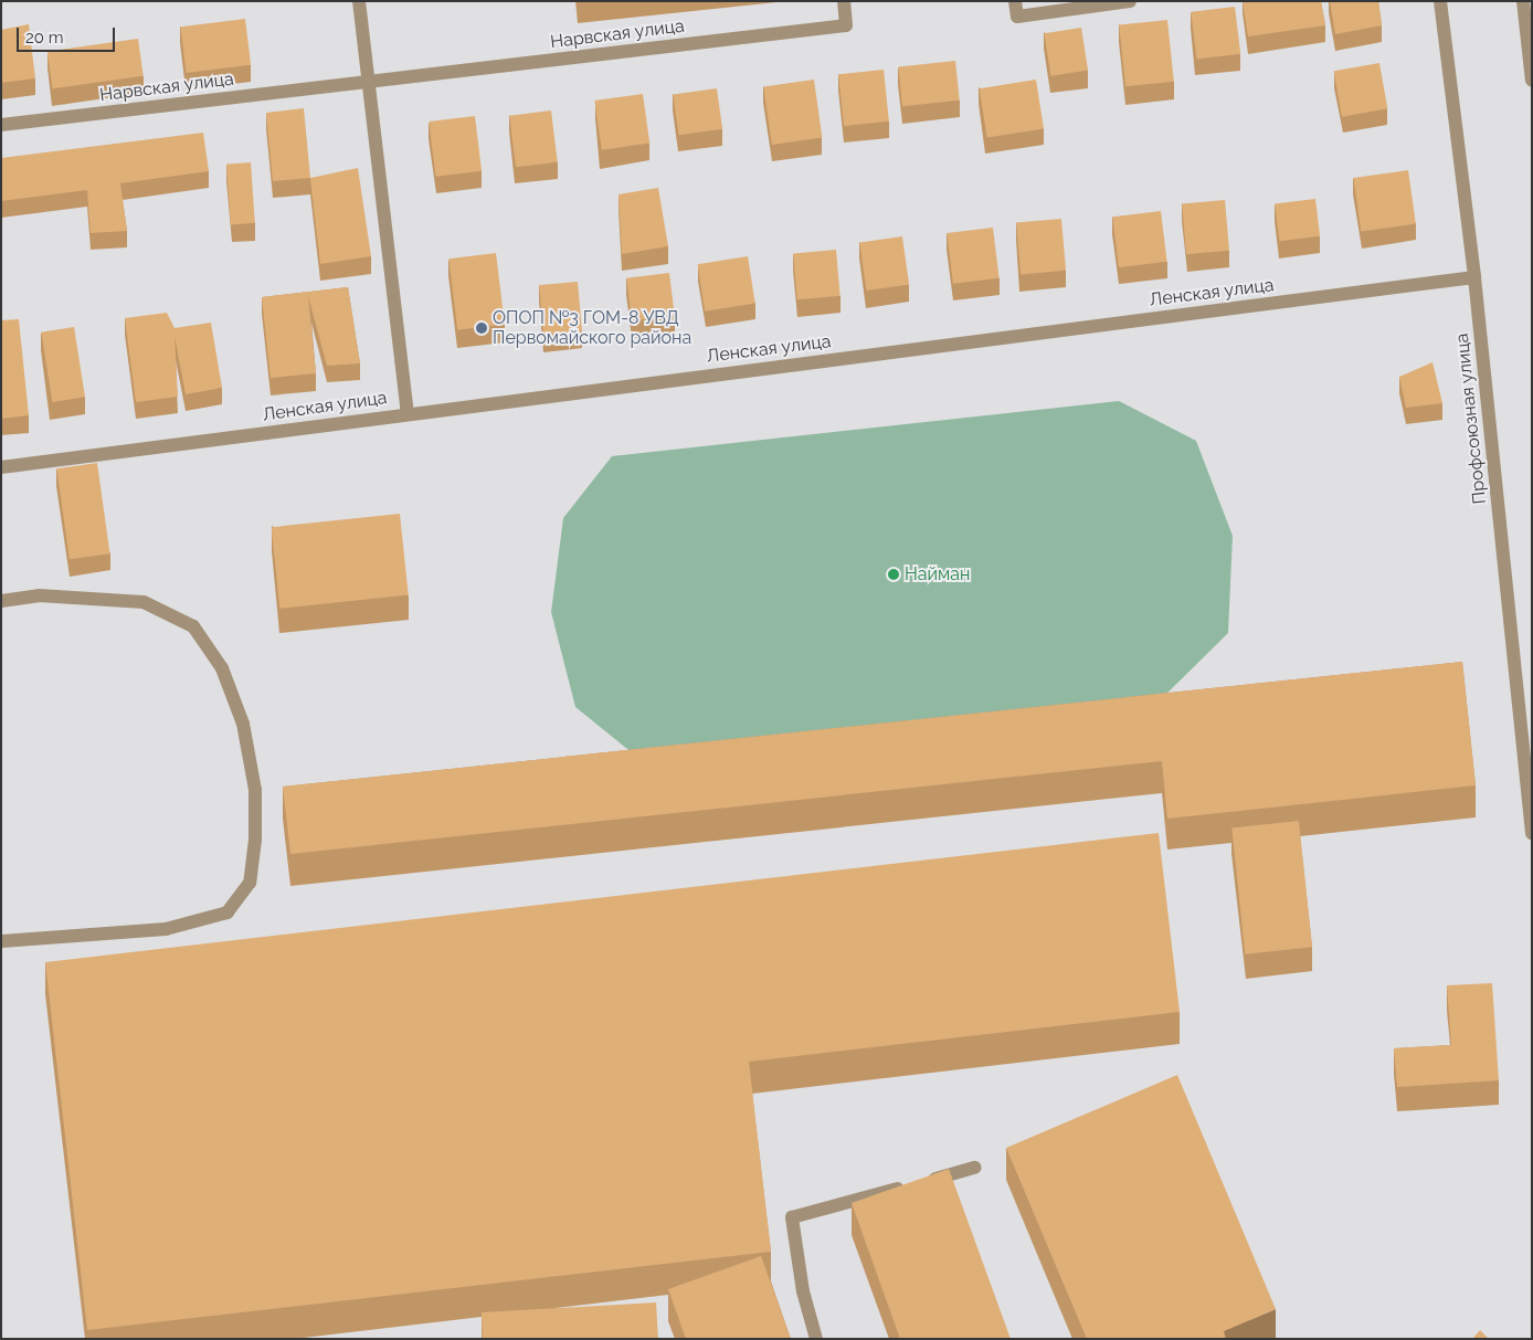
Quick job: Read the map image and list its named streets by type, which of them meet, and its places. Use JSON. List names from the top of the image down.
{
  "streets": {
    "street": ["Нарвская улица", "Ленская улица", "Профсоюзная улица"]
  },
  "crossings": [
    ["Ленская улица", "Профсоюзная улица"]
  ],
  "places": ["ОПОП №3 ГОМ-8 УВД Первомайского района", "Найман"],
  "scale_bar": "20 m"
}
